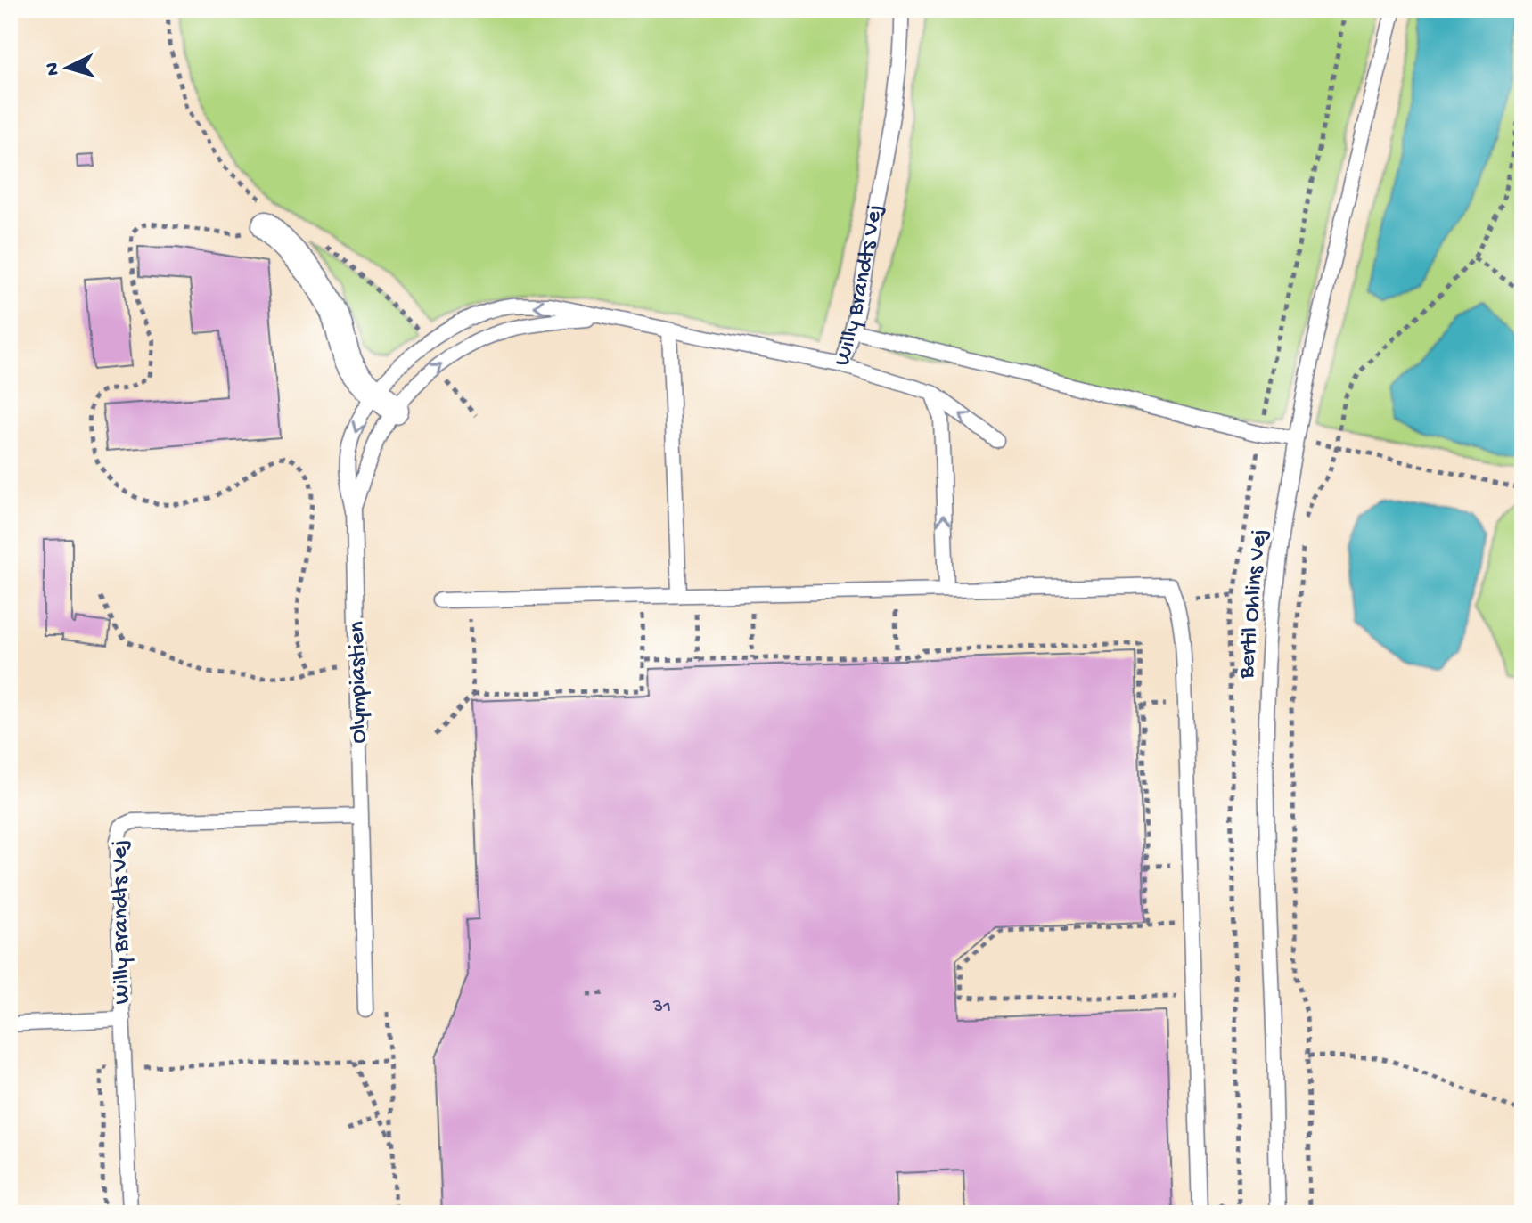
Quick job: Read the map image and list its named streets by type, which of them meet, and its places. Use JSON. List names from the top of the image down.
{
  "streets": {
    "lane": ["Willy Brandts Vej", "Bertil Ohlins Vej"]
  },
  "house_numbers": ["31"],
  "north": "left"
}
